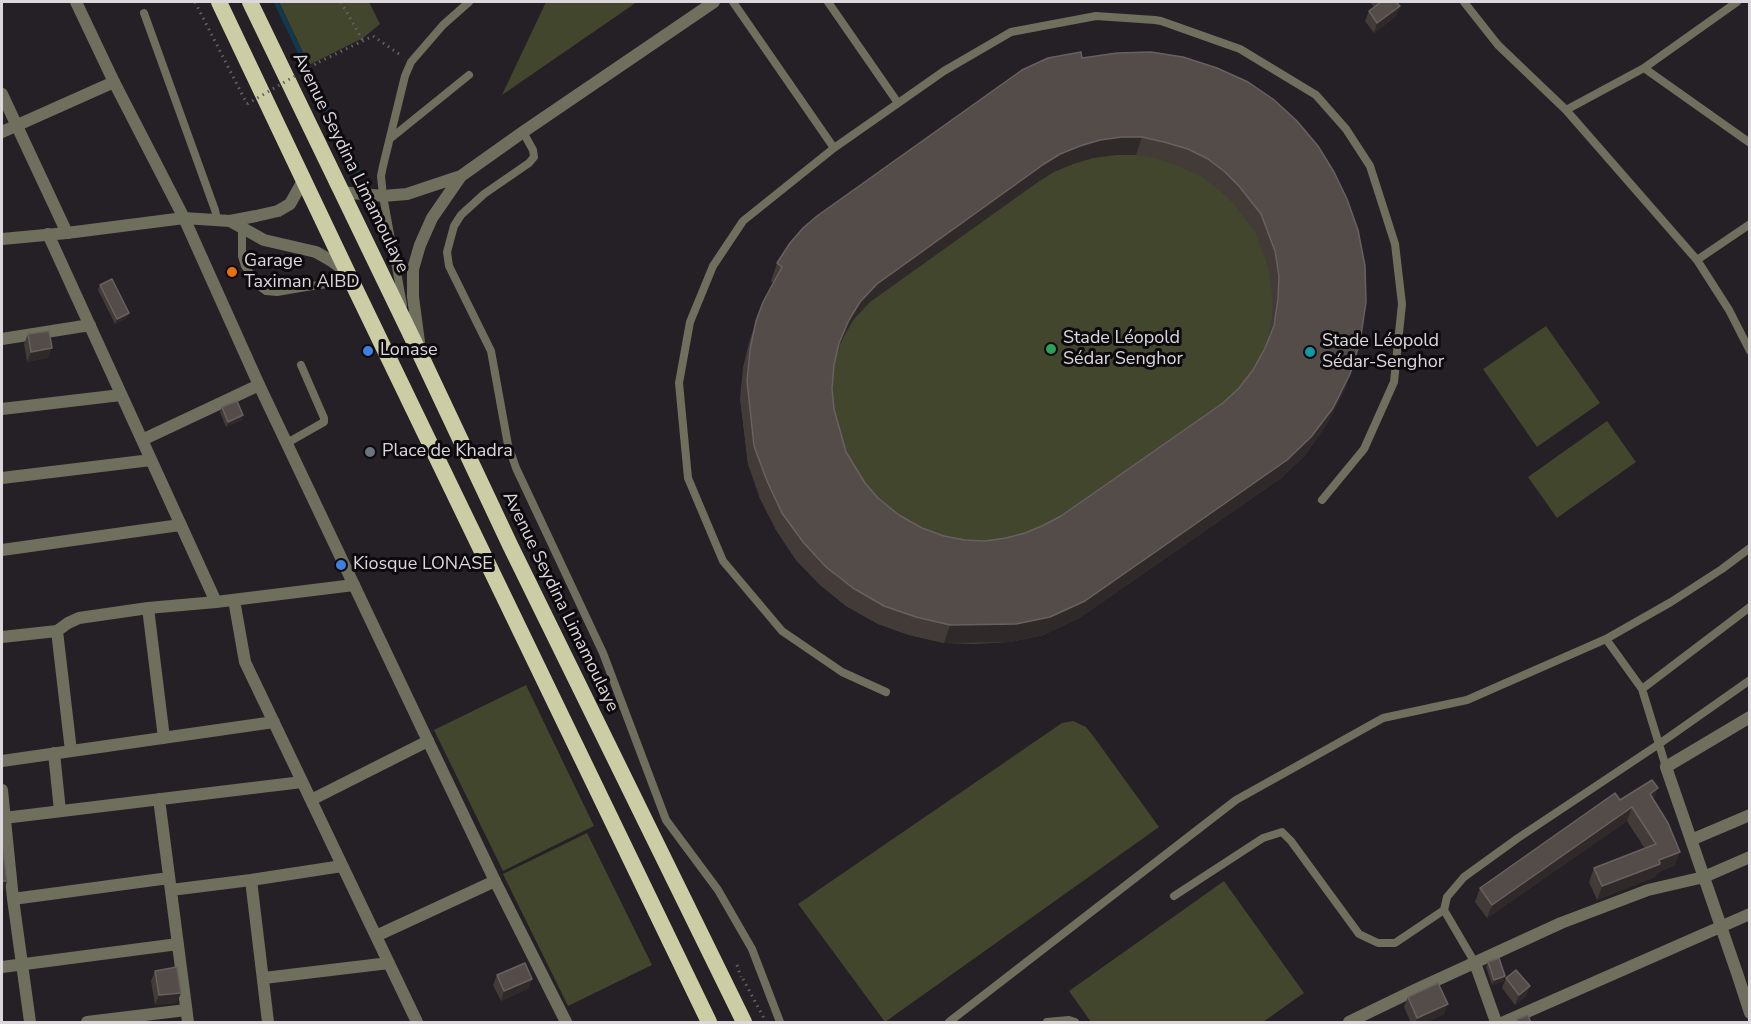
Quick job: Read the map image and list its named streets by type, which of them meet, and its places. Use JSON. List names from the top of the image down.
{
  "streets": {
    "highway": ["Avenue Seydina Limamoulaye"]
  },
  "places": [
    "Garage Taximan AIBD",
    "Stade Léopold Sédar Senghor",
    "Lonase",
    "Stade Léopold Sédar-Senghor",
    "Place de Khadra",
    "Kiosque LONASE"
  ]
}
